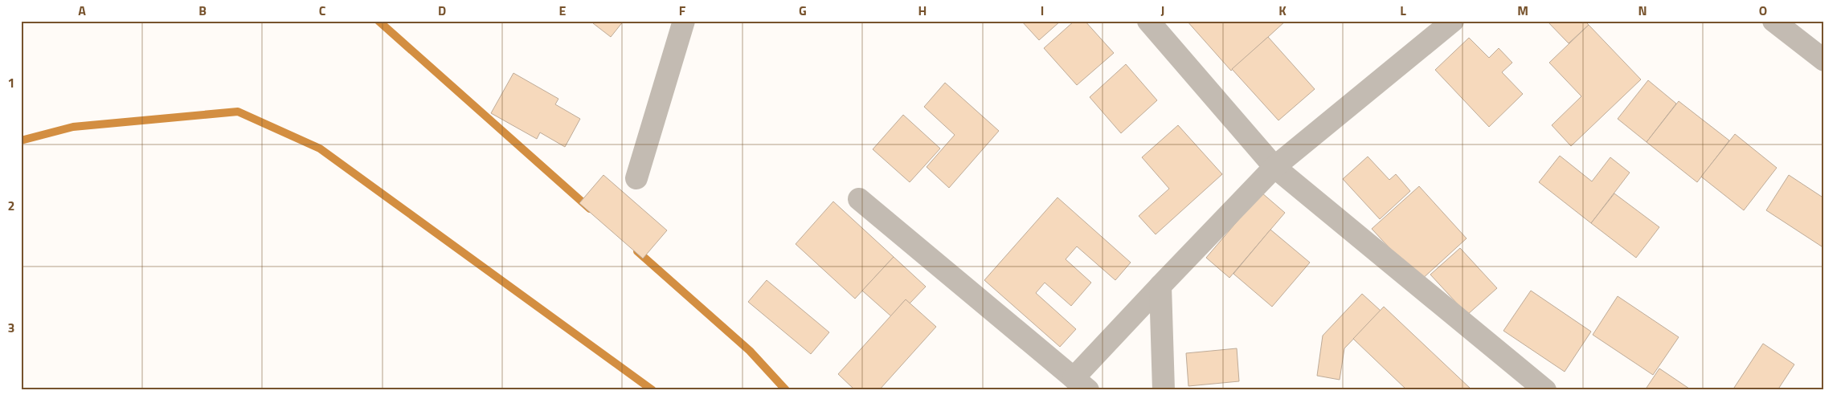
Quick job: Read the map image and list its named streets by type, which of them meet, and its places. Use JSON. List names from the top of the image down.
{
  "grid": {
    "columns": [
      "A",
      "B",
      "C",
      "D",
      "E",
      "F",
      "G",
      "H",
      "I",
      "J",
      "K",
      "L",
      "M",
      "N",
      "O"
    ],
    "rows": ["1", "2", "3"]
  }
}
